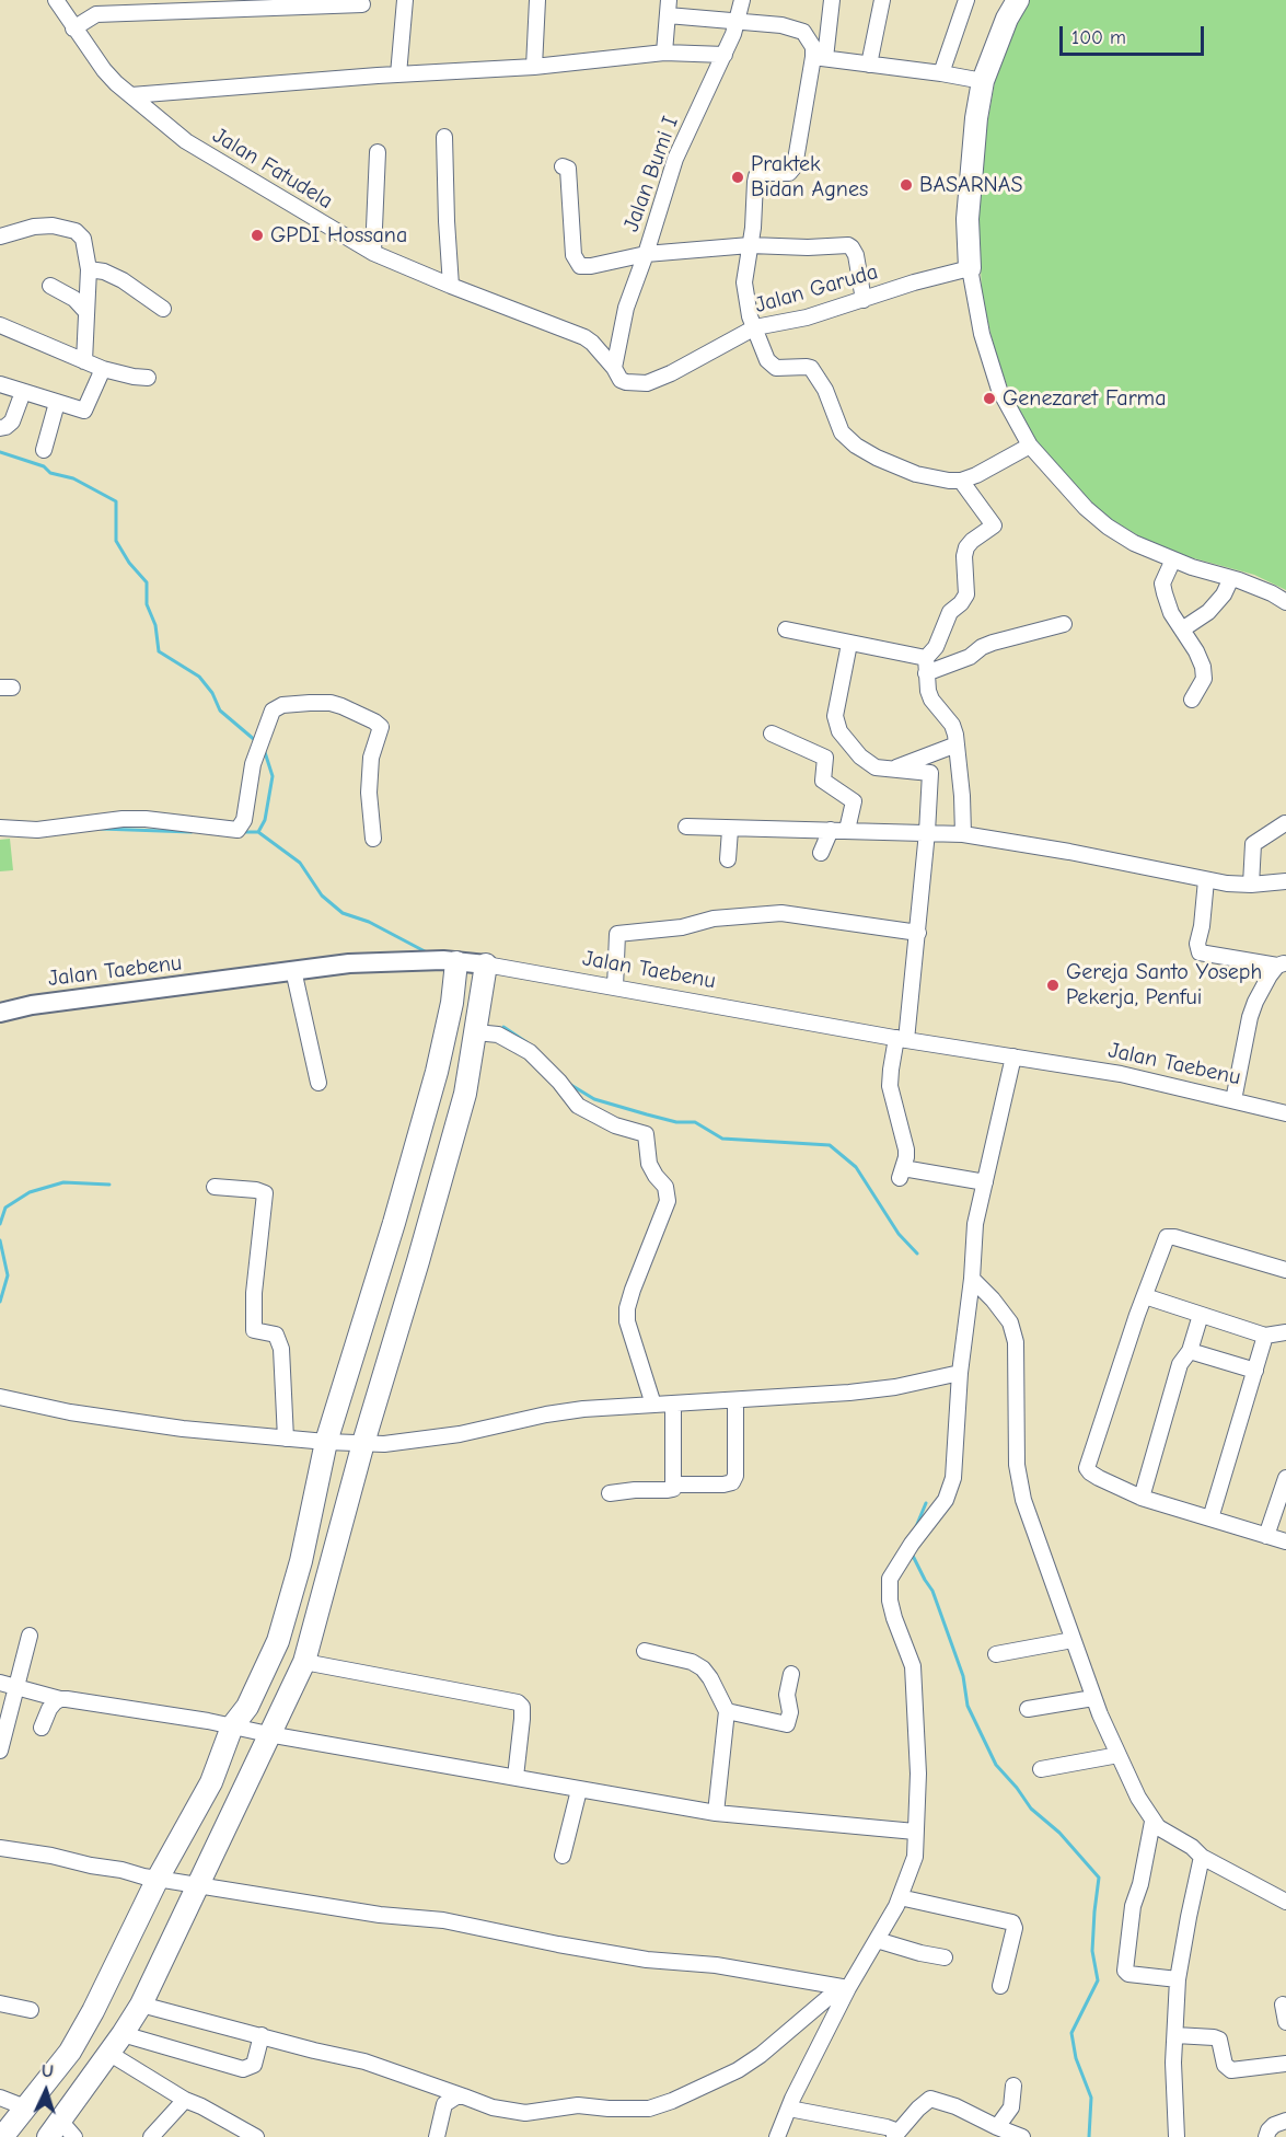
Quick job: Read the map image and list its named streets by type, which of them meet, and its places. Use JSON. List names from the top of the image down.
{
  "streets": {
    "main road": ["Jalan Taebenu"],
    "street": ["Jalan Fatudela", "Jalan Bumi I", "Jalan Garuda"]
  },
  "crossings": [
    ["Jalan Fatudela", "Jalan Bumi I"],
    ["Jalan Fatudela", "Jalan Garuda"],
    ["Jalan Bumi I", "Jalan Garuda"]
  ],
  "places": [
    "Praktek Bidan Agnes",
    "BASARNAS",
    "GPDI Hossana",
    "Genezaret Farma",
    "Gereja Santo Yoseph Pekerja, Penfui"
  ],
  "scale_bar": "100 m",
  "north": "top"
}
